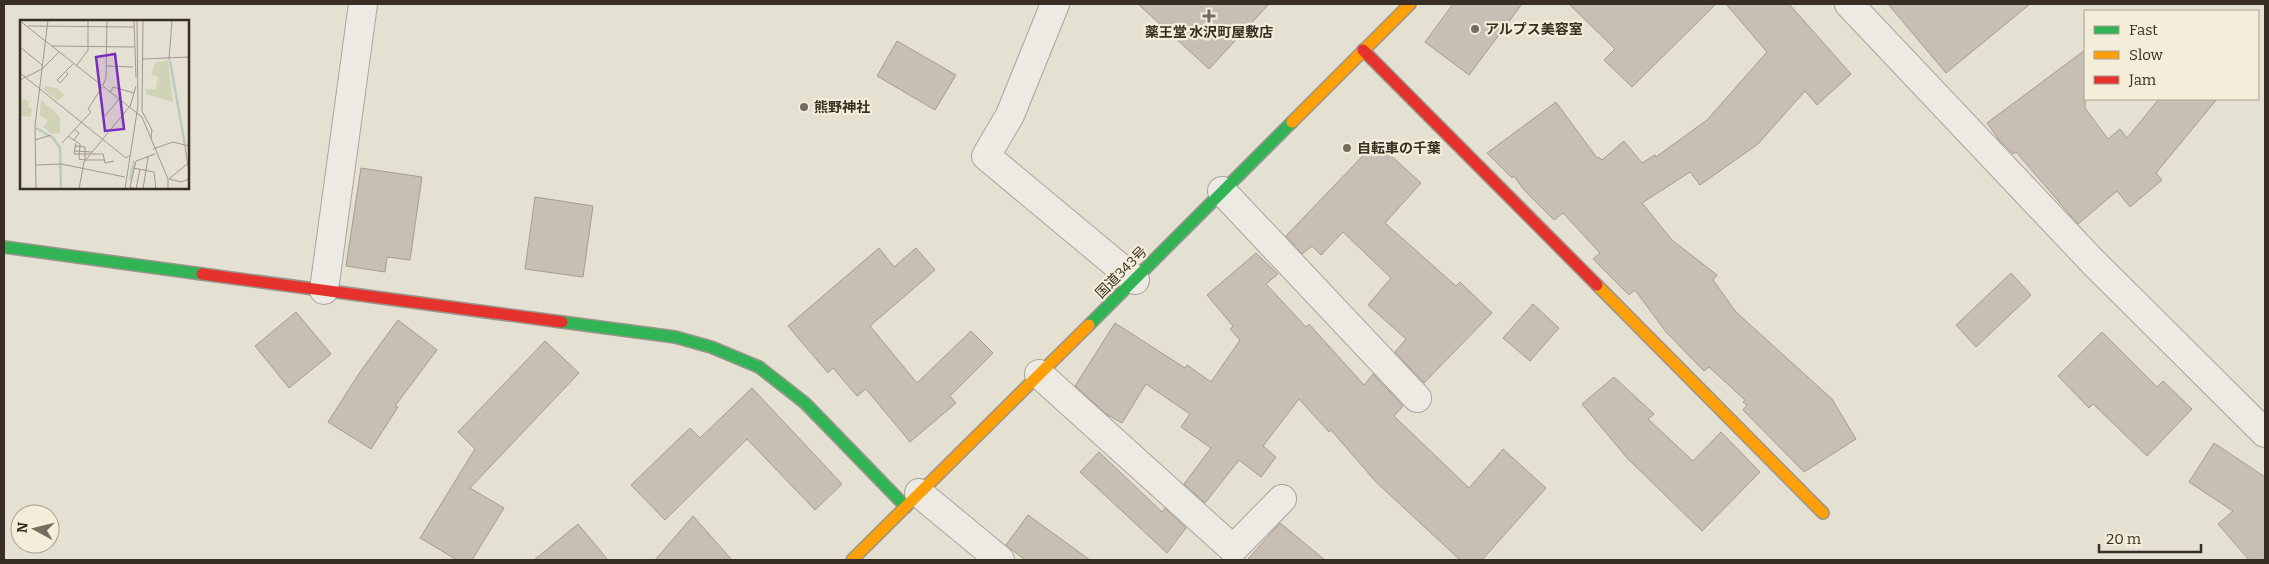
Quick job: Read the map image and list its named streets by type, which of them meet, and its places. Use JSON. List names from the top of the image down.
{
  "streets": {
    "main road": ["国道343号"]
  },
  "places": {
    "health": ["薬王堂 水沢町屋敷店"],
    "other": ["アルプス美容室", "熊野神社", "自転車の千葉"]
  },
  "legend": ["Fast", "Slow", "Jam"],
  "scale_bar": "20 m",
  "north": "left"
}
